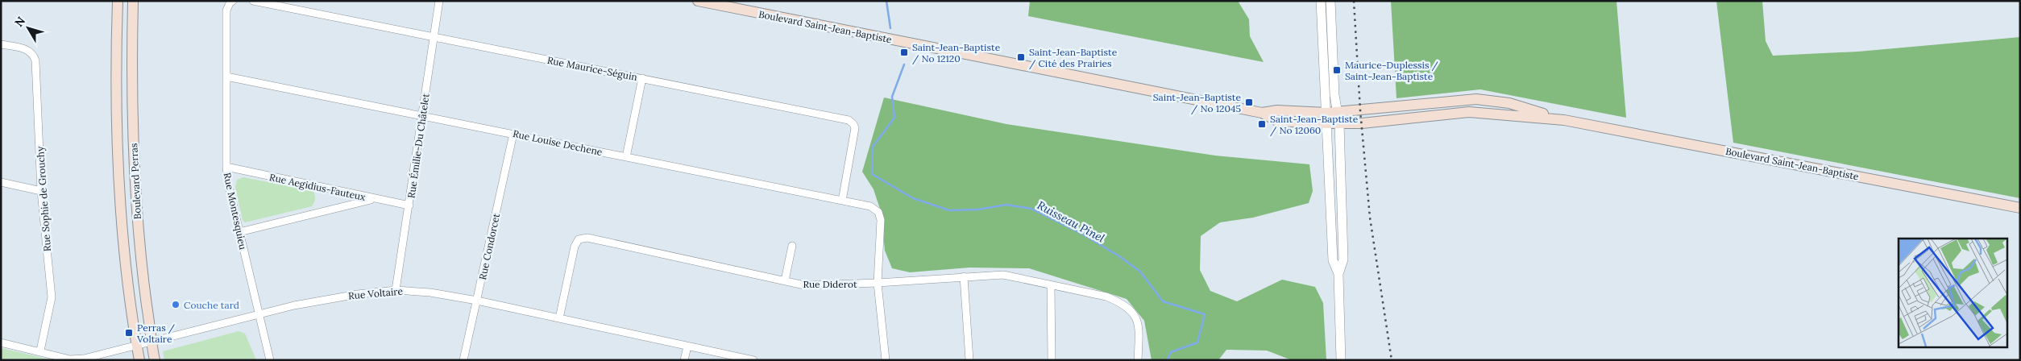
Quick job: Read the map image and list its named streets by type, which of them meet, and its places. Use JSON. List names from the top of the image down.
{
  "streets": {
    "main road": ["Boulevard Saint-Jean-Baptiste", "Boulevard Perras"],
    "street": [
      "Rue Maurice-Séguin",
      "Rue Louise Dechene",
      "Rue Émilie-Du Châtelet",
      "Rue Aegidius-Fauteux",
      "Rue Sophie de Grouchy",
      "Rue Montesquieu",
      "Rue Condorcet",
      "Rue Diderot",
      "Rue Voltaire"
    ]
  },
  "crossings": [
    ["Rue Maurice-Séguin", "Rue Louise Dechene"],
    ["Rue Maurice-Séguin", "Rue Émilie-Du Châtelet"],
    ["Rue Louise Dechene", "Rue Émilie-Du Châtelet"],
    ["Rue Louise Dechene", "Rue Montesquieu"],
    ["Rue Louise Dechene", "Rue Condorcet"],
    ["Rue Louise Dechene", "Rue Diderot"],
    ["Rue Émilie-Du Châtelet", "Rue Aegidius-Fauteux"],
    ["Rue Émilie-Du Châtelet", "Rue Voltaire"],
    ["Boulevard Perras", "Rue Voltaire"],
    ["Rue Aegidius-Fauteux", "Rue Montesquieu"],
    ["Rue Sophie de Grouchy", "Rue Voltaire"],
    ["Rue Montesquieu", "Rue Voltaire"],
    ["Rue Condorcet", "Rue Voltaire"],
    ["Rue Diderot", "Rue Voltaire"]
  ],
  "water": ["Ruisseau Pinel"],
  "places": {
    "transit": [
      "Saint-Jean-Baptiste / No 12120",
      "Saint-Jean-Baptiste / Cité des Prairies",
      "Maurice-Duplessis / Saint-Jean-Baptiste",
      "Saint-Jean-Baptiste / No 12045",
      "Saint-Jean-Baptiste / No 12060",
      "Perras / Voltaire"
    ],
    "other": ["Couche tard"]
  },
  "north": "top left"
}
